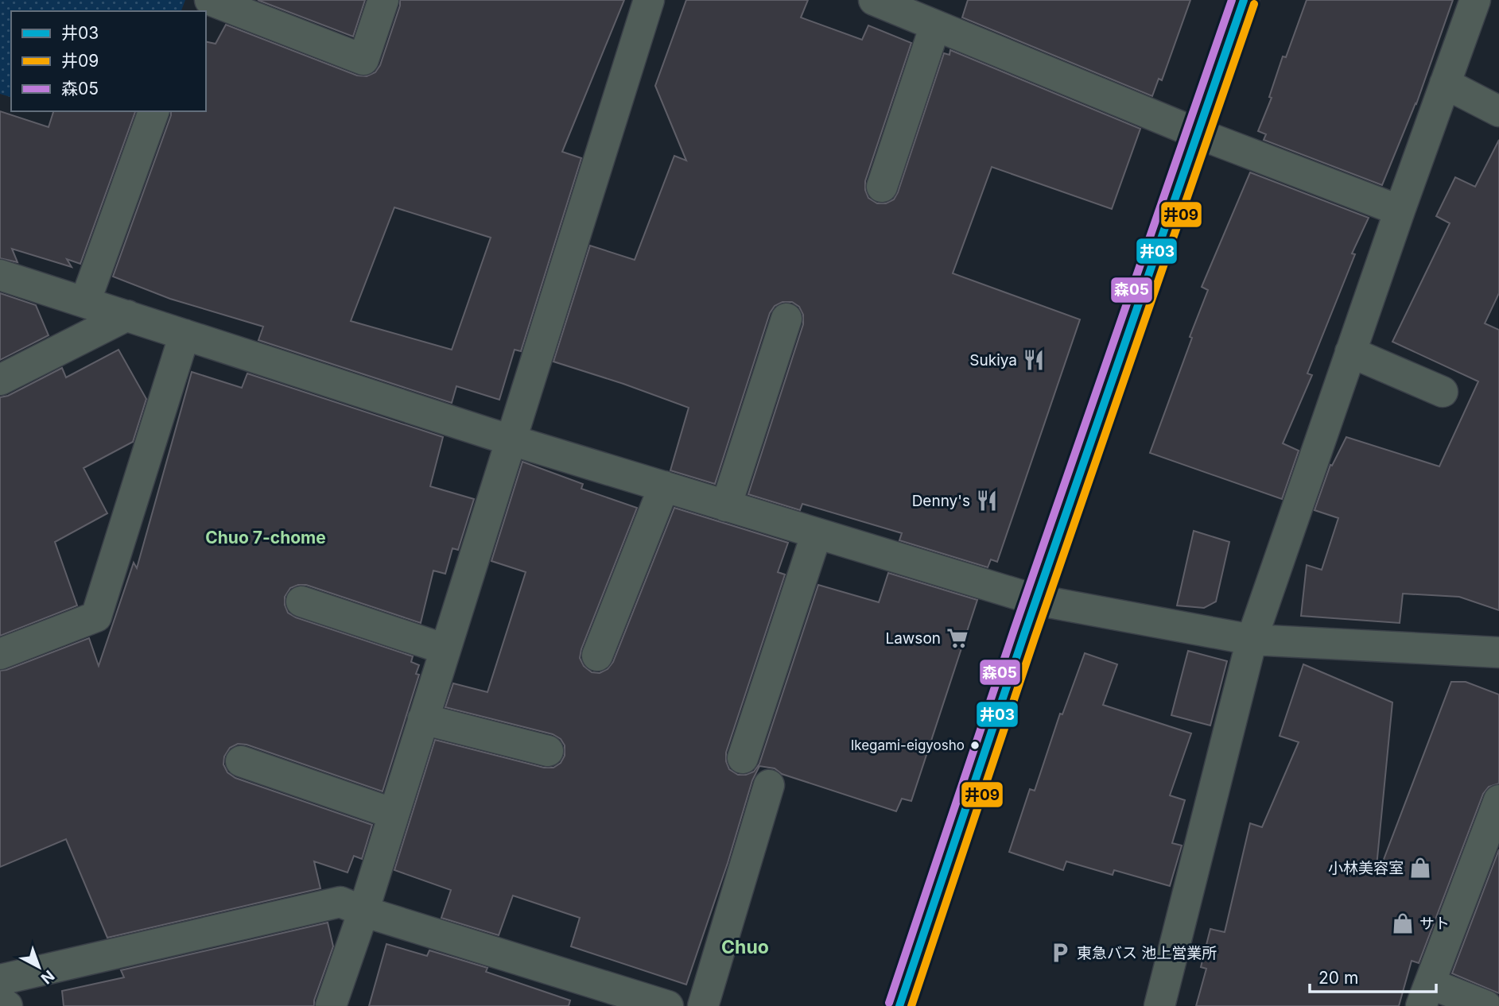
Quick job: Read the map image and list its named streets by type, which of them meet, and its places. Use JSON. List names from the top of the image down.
{
  "districts": ["Chuo 7-chome", "Chuo"],
  "places": {
    "restaurant": ["Sukiya", "Denny's"],
    "supermarket": ["Lawson"],
    "other": ["Ikegami-eigyosho"],
    "shop": ["小林美容室", "サト"],
    "parking": ["東急バス 池上営業所"]
  },
  "lines": ["transit line 井03", "transit line 森05", "transit line 井09"],
  "legend": ["井03", "井09", "森05"],
  "scale_bar": "20 m",
  "north": "bottom right"
}
